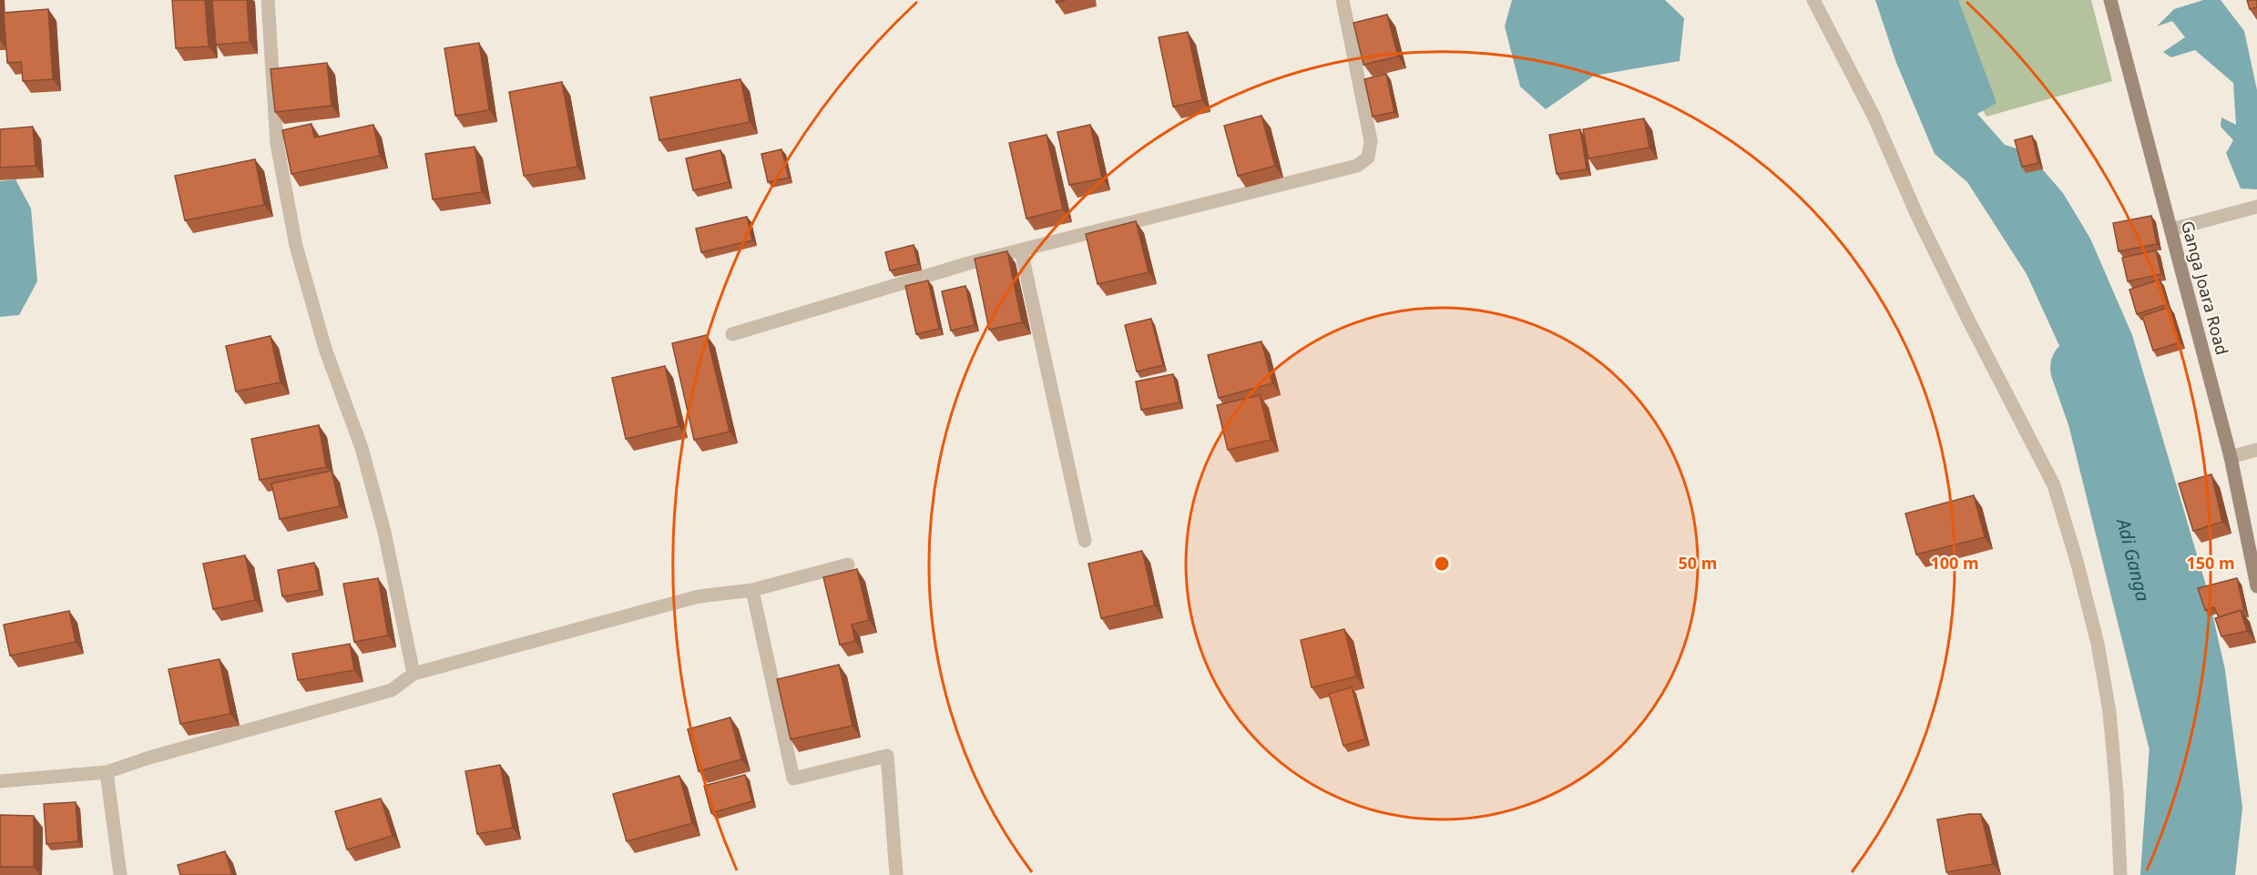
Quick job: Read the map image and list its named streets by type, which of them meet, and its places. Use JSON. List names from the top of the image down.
{
  "streets": {
    "main road": ["Ganga Joara Road"]
  },
  "water": ["Adi Ganga"],
  "rings": ["50 m", "100 m", "150 m"]
}
